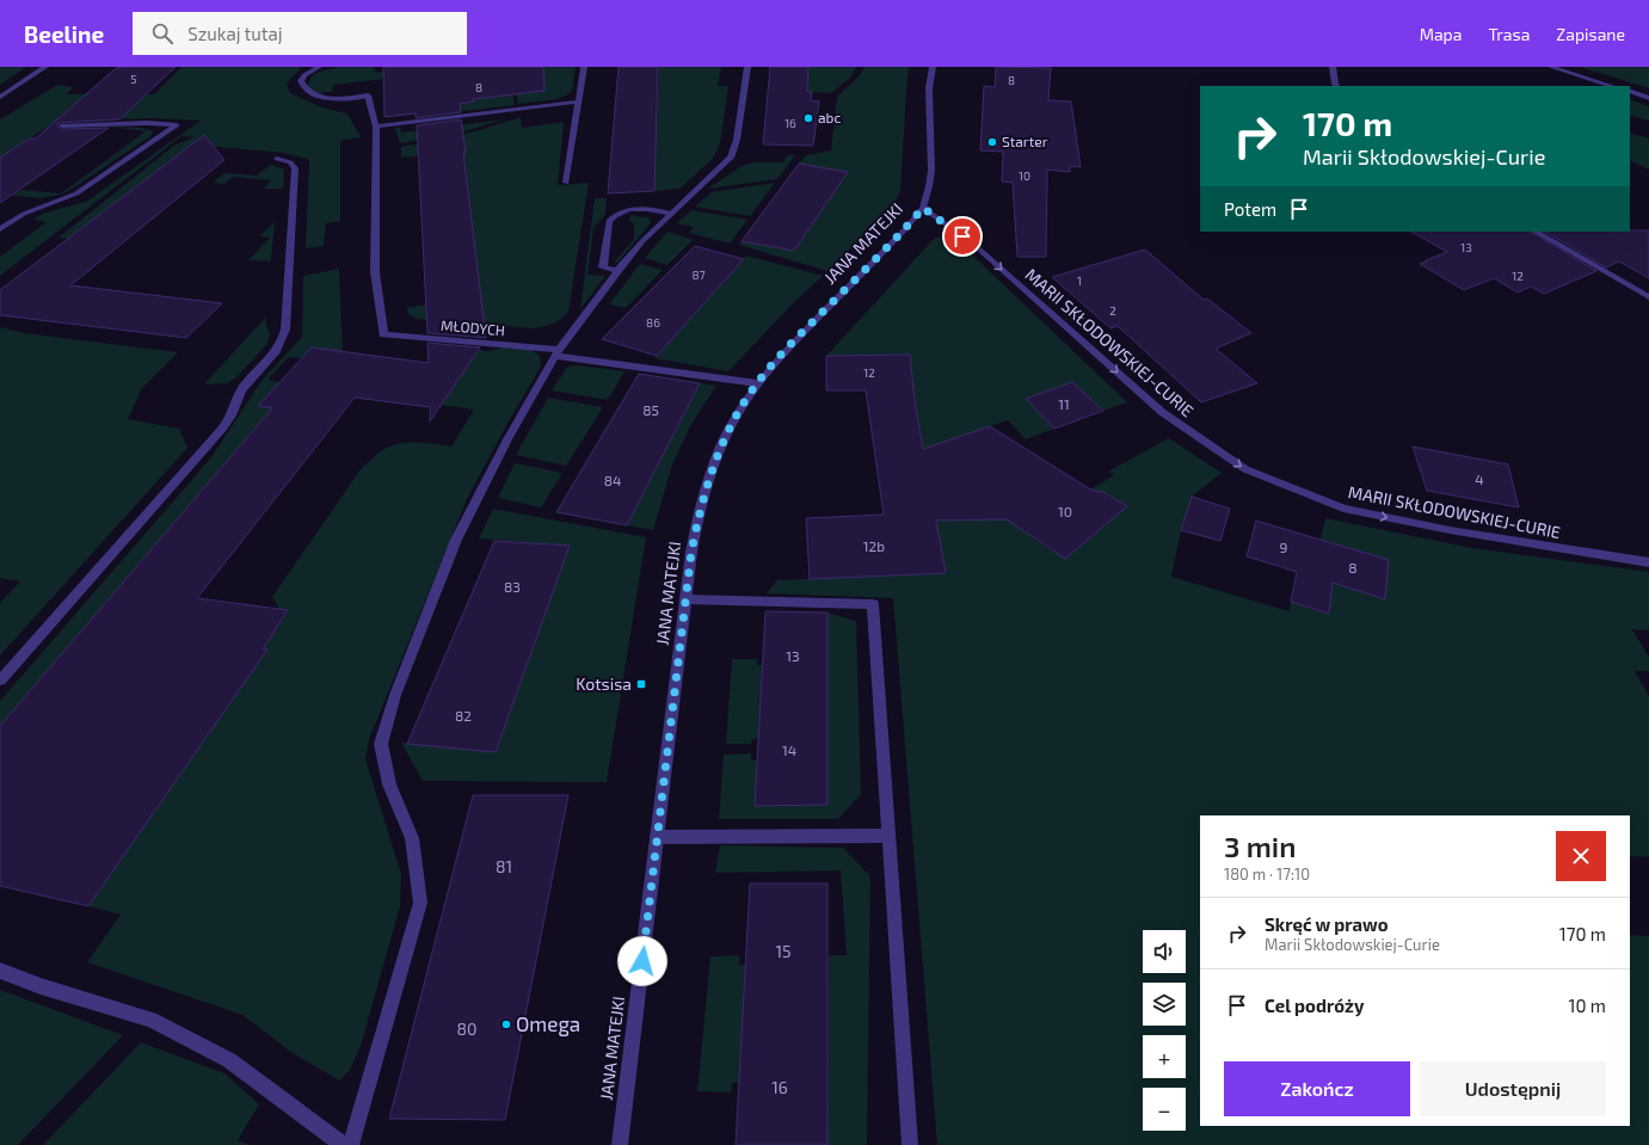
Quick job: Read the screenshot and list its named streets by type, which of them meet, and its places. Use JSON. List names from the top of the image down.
{
  "streets": {
    "street": ["JANA MATEJKI", "MŁODYCH", "MARII SKŁODOWSKIEJ-CURIE"]
  },
  "crossings": [
    ["JANA MATEJKI", "MŁODYCH"],
    ["JANA MATEJKI", "MARII SKŁODOWSKIEJ-CURIE"]
  ],
  "one_way": ["MARII SKŁODOWSKIEJ-CURIE"],
  "places": {
    "other": ["abc", "Starter", "Omega"],
    "transit": ["Kotsisa"]
  },
  "house_numbers": [
    "5",
    "8",
    "8",
    "16",
    "10",
    "13",
    "87",
    "12",
    "1",
    "2",
    "86",
    "12",
    "11",
    "85",
    "4",
    "84",
    "10",
    "12b",
    "9",
    "8",
    "83",
    "13",
    "82",
    "14",
    "81",
    "15",
    "80",
    "16"
  ],
  "page": {
    "header": "Beeline",
    "search": "Szukaj tutaj",
    "nav": ["Mapa", "Trasa", "Zapisane"],
    "turn": ["170 m", "Marii Skłodowskiej-Curie"],
    "then": "Potem",
    "heading": ["3 min", "180 m · 17:10"],
    "list": [
      {
        "name": "Skręć w prawo",
        "note": "Marii Skłodowskiej-Curie",
        "value": "170 m"
      },
      {
        "name": "Cel podróży",
        "value": "10 m"
      }
    ],
    "map_buttons": ["+", "−"],
    "buttons": ["Zakończ", "Udostępnij"]
  }
}
